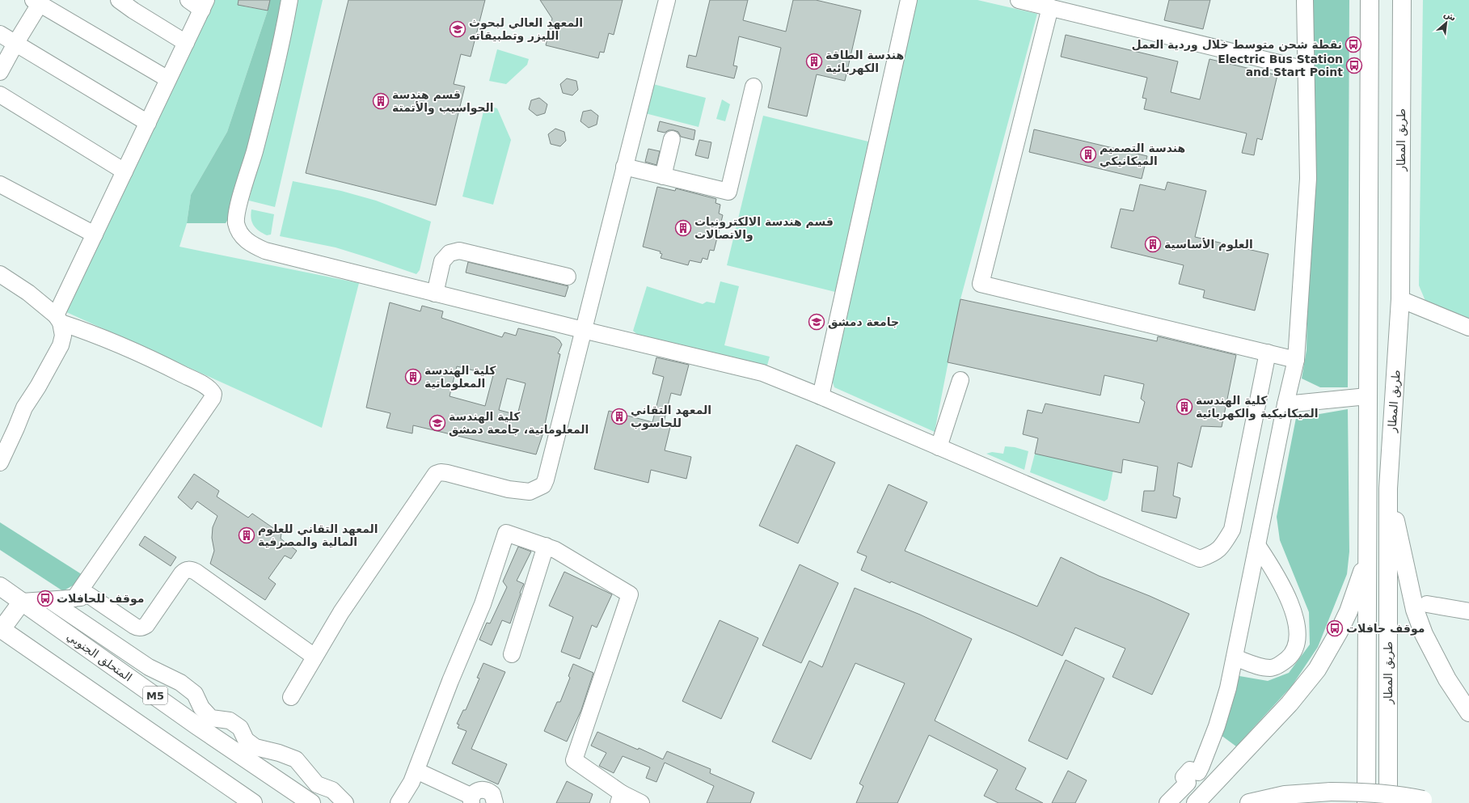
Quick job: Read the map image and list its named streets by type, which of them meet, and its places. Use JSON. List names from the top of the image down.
{
  "streets": {
    "highway": ["طريق المطار", "المتحلق الجنوبي", "M5"]
  },
  "places": {
    "school or university": ["المعهد العالي لبحوث الليزر وتطبيقاته", "جامعة دمشق", "كلية الهندسة المعلوماتية، جامعة دمشق"],
    "bus stop": [
      "نقطة شحن متوسط خلال وردية العمل",
      "Electric Bus Station and Start Point",
      "موقف للحافلات",
      "موقف حافلات"
    ],
    "building": [
      "هندسة الطاقة الكهربائية",
      "قسم هندسة الحواسيب والأتمتة",
      "هندسة التصميم الميكانيكي",
      "قسم هندسة الالكترونيات والاتصالات",
      "العلوم الأساسية",
      "كلية الهندسة المعلوماتية",
      "كلية الهندسة الميكانيكية والكهربائية",
      "المعهد التقاني للحاسوب",
      "المعهد التقاني للعلوم المالية والمصرفية"
    ]
  },
  "north": "top right"
}
